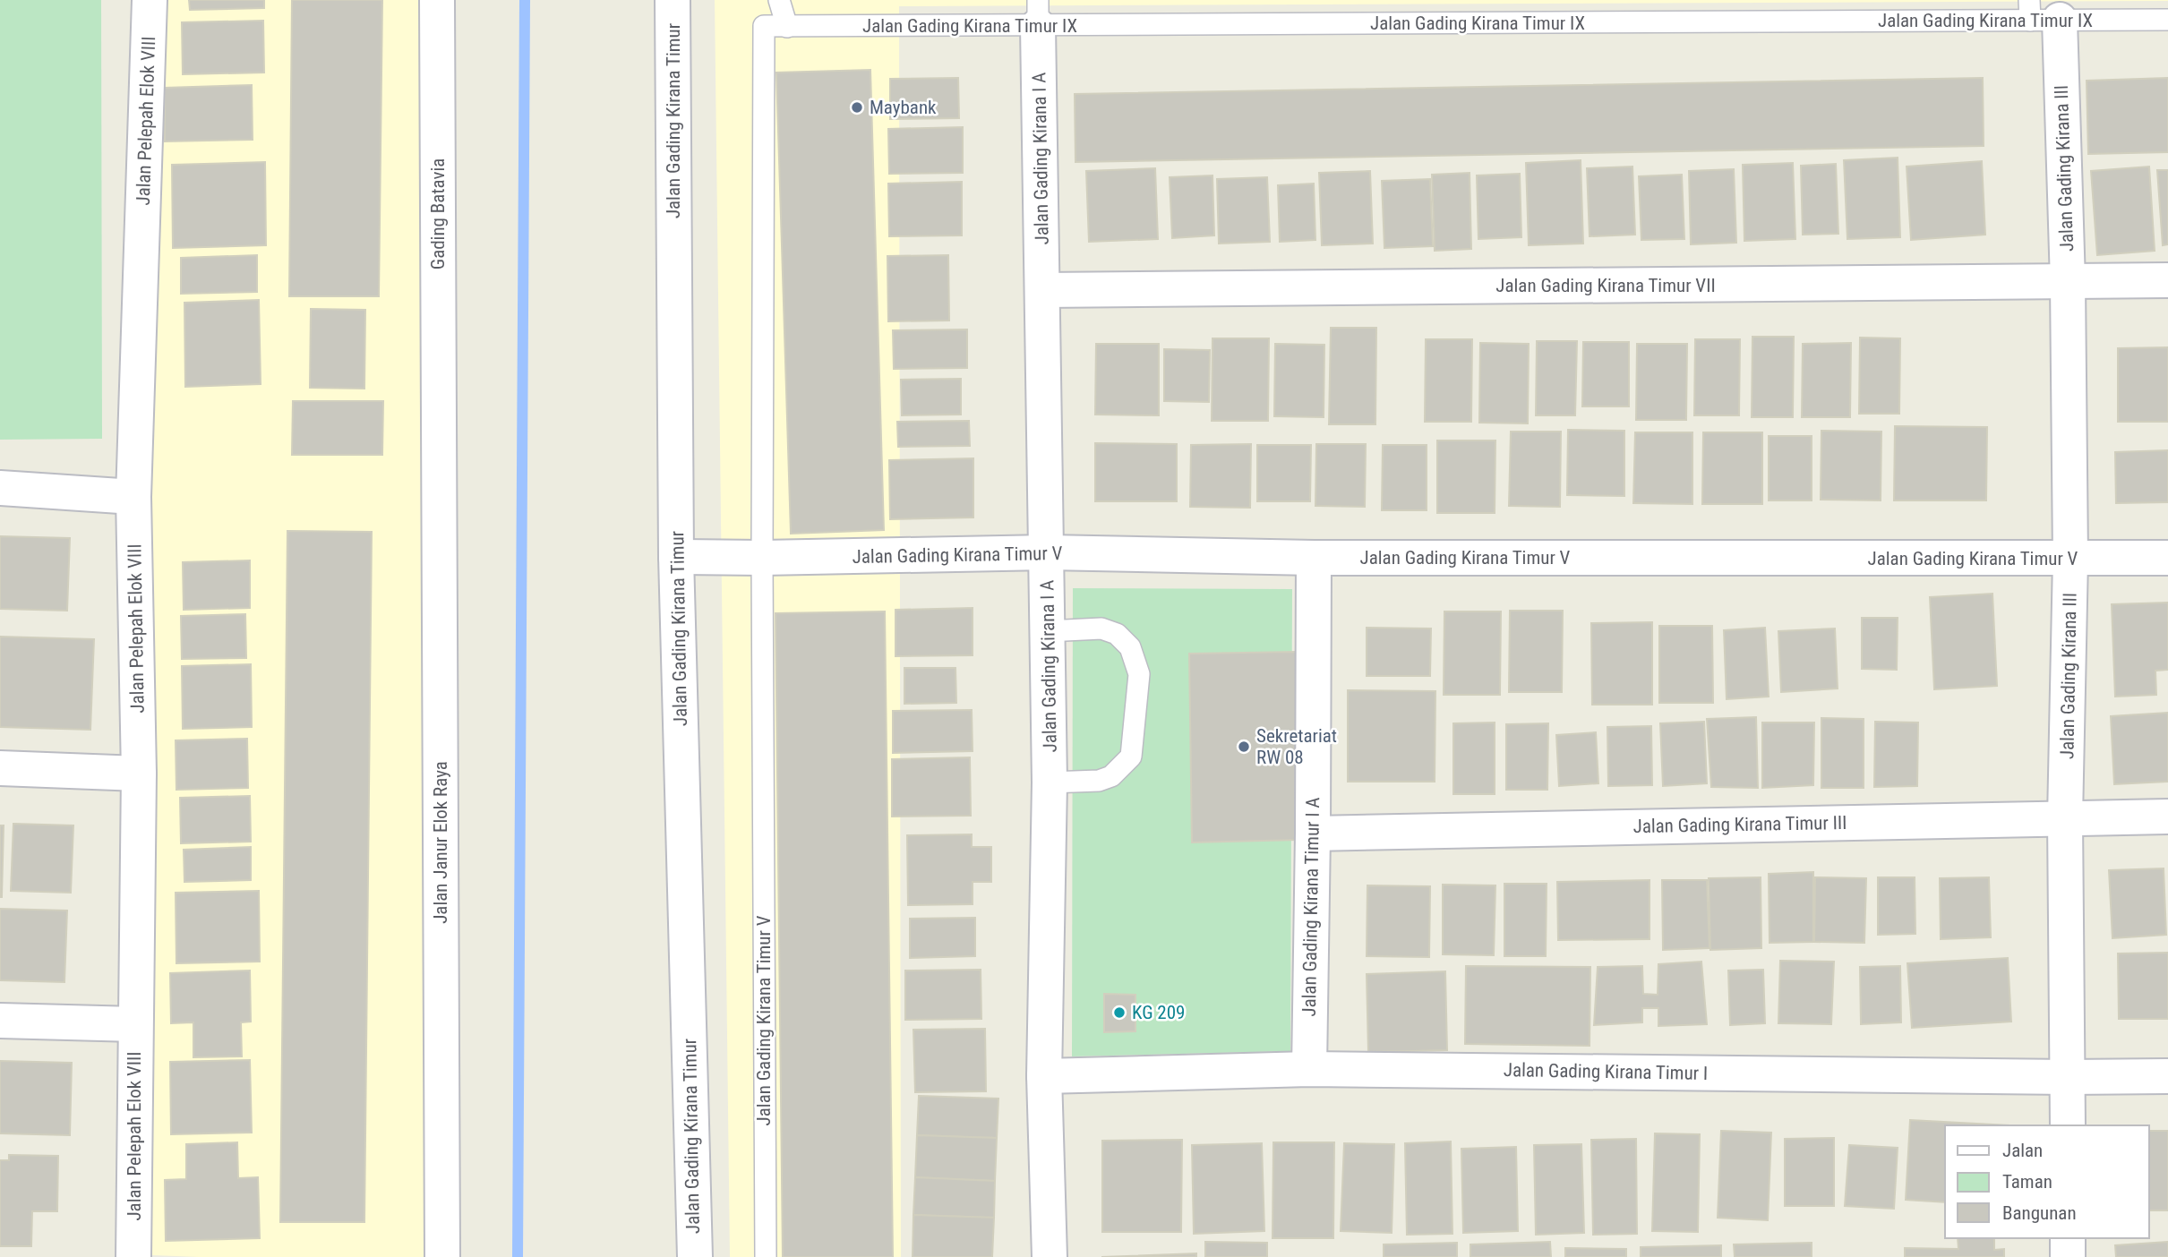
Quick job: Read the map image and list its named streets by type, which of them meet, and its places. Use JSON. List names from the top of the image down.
{
  "streets": {
    "street": [
      "Jalan Pelepah Elok VIII",
      "Jalan Gading Kirana Timur",
      "Jalan Gading Kirana I A",
      "Jalan Gading Kirana III",
      "Gading Batavia",
      "Jalan Gading Kirana Timur VII",
      "Jalan Gading Kirana Timur V",
      "Jalan Gading Kirana Timur III",
      "Jalan Janur Elok Raya",
      "Jalan Gading Kirana Timur I A",
      "Jalan Gading Kirana Timur I"
    ],
    "lane": ["Jalan Gading Kirana Timur IX"]
  },
  "crossings": [
    ["Jalan Gading Kirana Timur IX", "Jalan Gading Kirana I A"],
    ["Jalan Gading Kirana Timur IX", "Jalan Gading Kirana III"],
    ["Jalan Gading Kirana Timur IX", "Jalan Gading Kirana Timur V"],
    ["Jalan Gading Kirana Timur", "Jalan Gading Kirana Timur V"],
    ["Jalan Gading Kirana I A", "Jalan Gading Kirana Timur VII"],
    ["Jalan Gading Kirana I A", "Jalan Gading Kirana Timur V"],
    ["Jalan Gading Kirana I A", "Jalan Gading Kirana Timur I"],
    ["Jalan Gading Kirana III", "Jalan Gading Kirana Timur VII"],
    ["Jalan Gading Kirana III", "Jalan Gading Kirana Timur V"],
    ["Jalan Gading Kirana III", "Jalan Gading Kirana Timur III"],
    ["Jalan Gading Kirana III", "Jalan Gading Kirana Timur I"],
    ["Gading Batavia", "Jalan Janur Elok Raya"],
    ["Jalan Gading Kirana Timur V", "Jalan Gading Kirana Timur I A"],
    ["Jalan Gading Kirana Timur III", "Jalan Gading Kirana Timur I A"],
    ["Jalan Gading Kirana Timur I A", "Jalan Gading Kirana Timur I"]
  ],
  "places": ["Maybank", "Sekretariat RW 08", "KG 209"],
  "legend": ["Jalan", "Taman", "Bangunan"]
}
